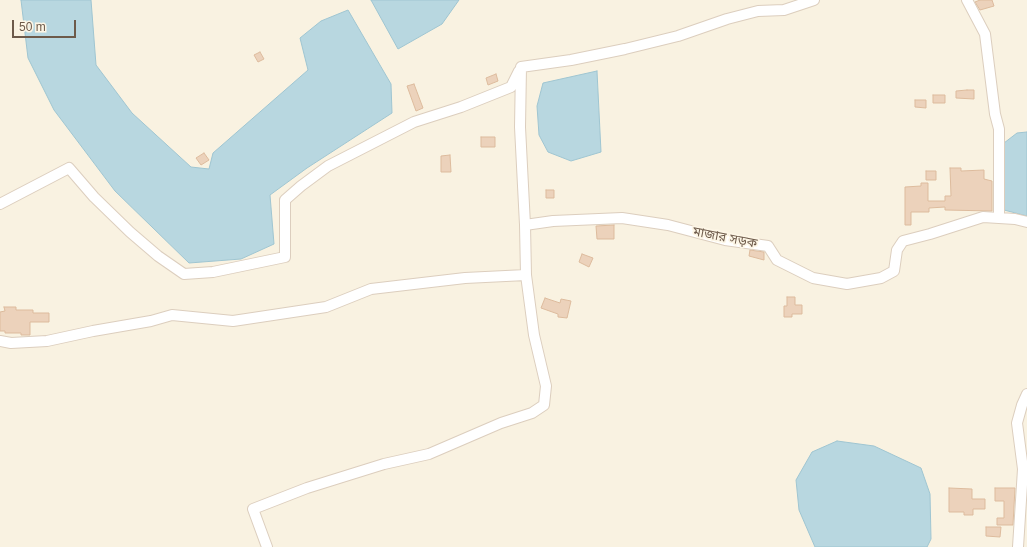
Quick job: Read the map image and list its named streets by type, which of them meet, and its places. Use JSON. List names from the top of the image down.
{
  "streets": {
    "street": ["মাজার সড়ক"]
  },
  "scale_bar": "50 m"
}
